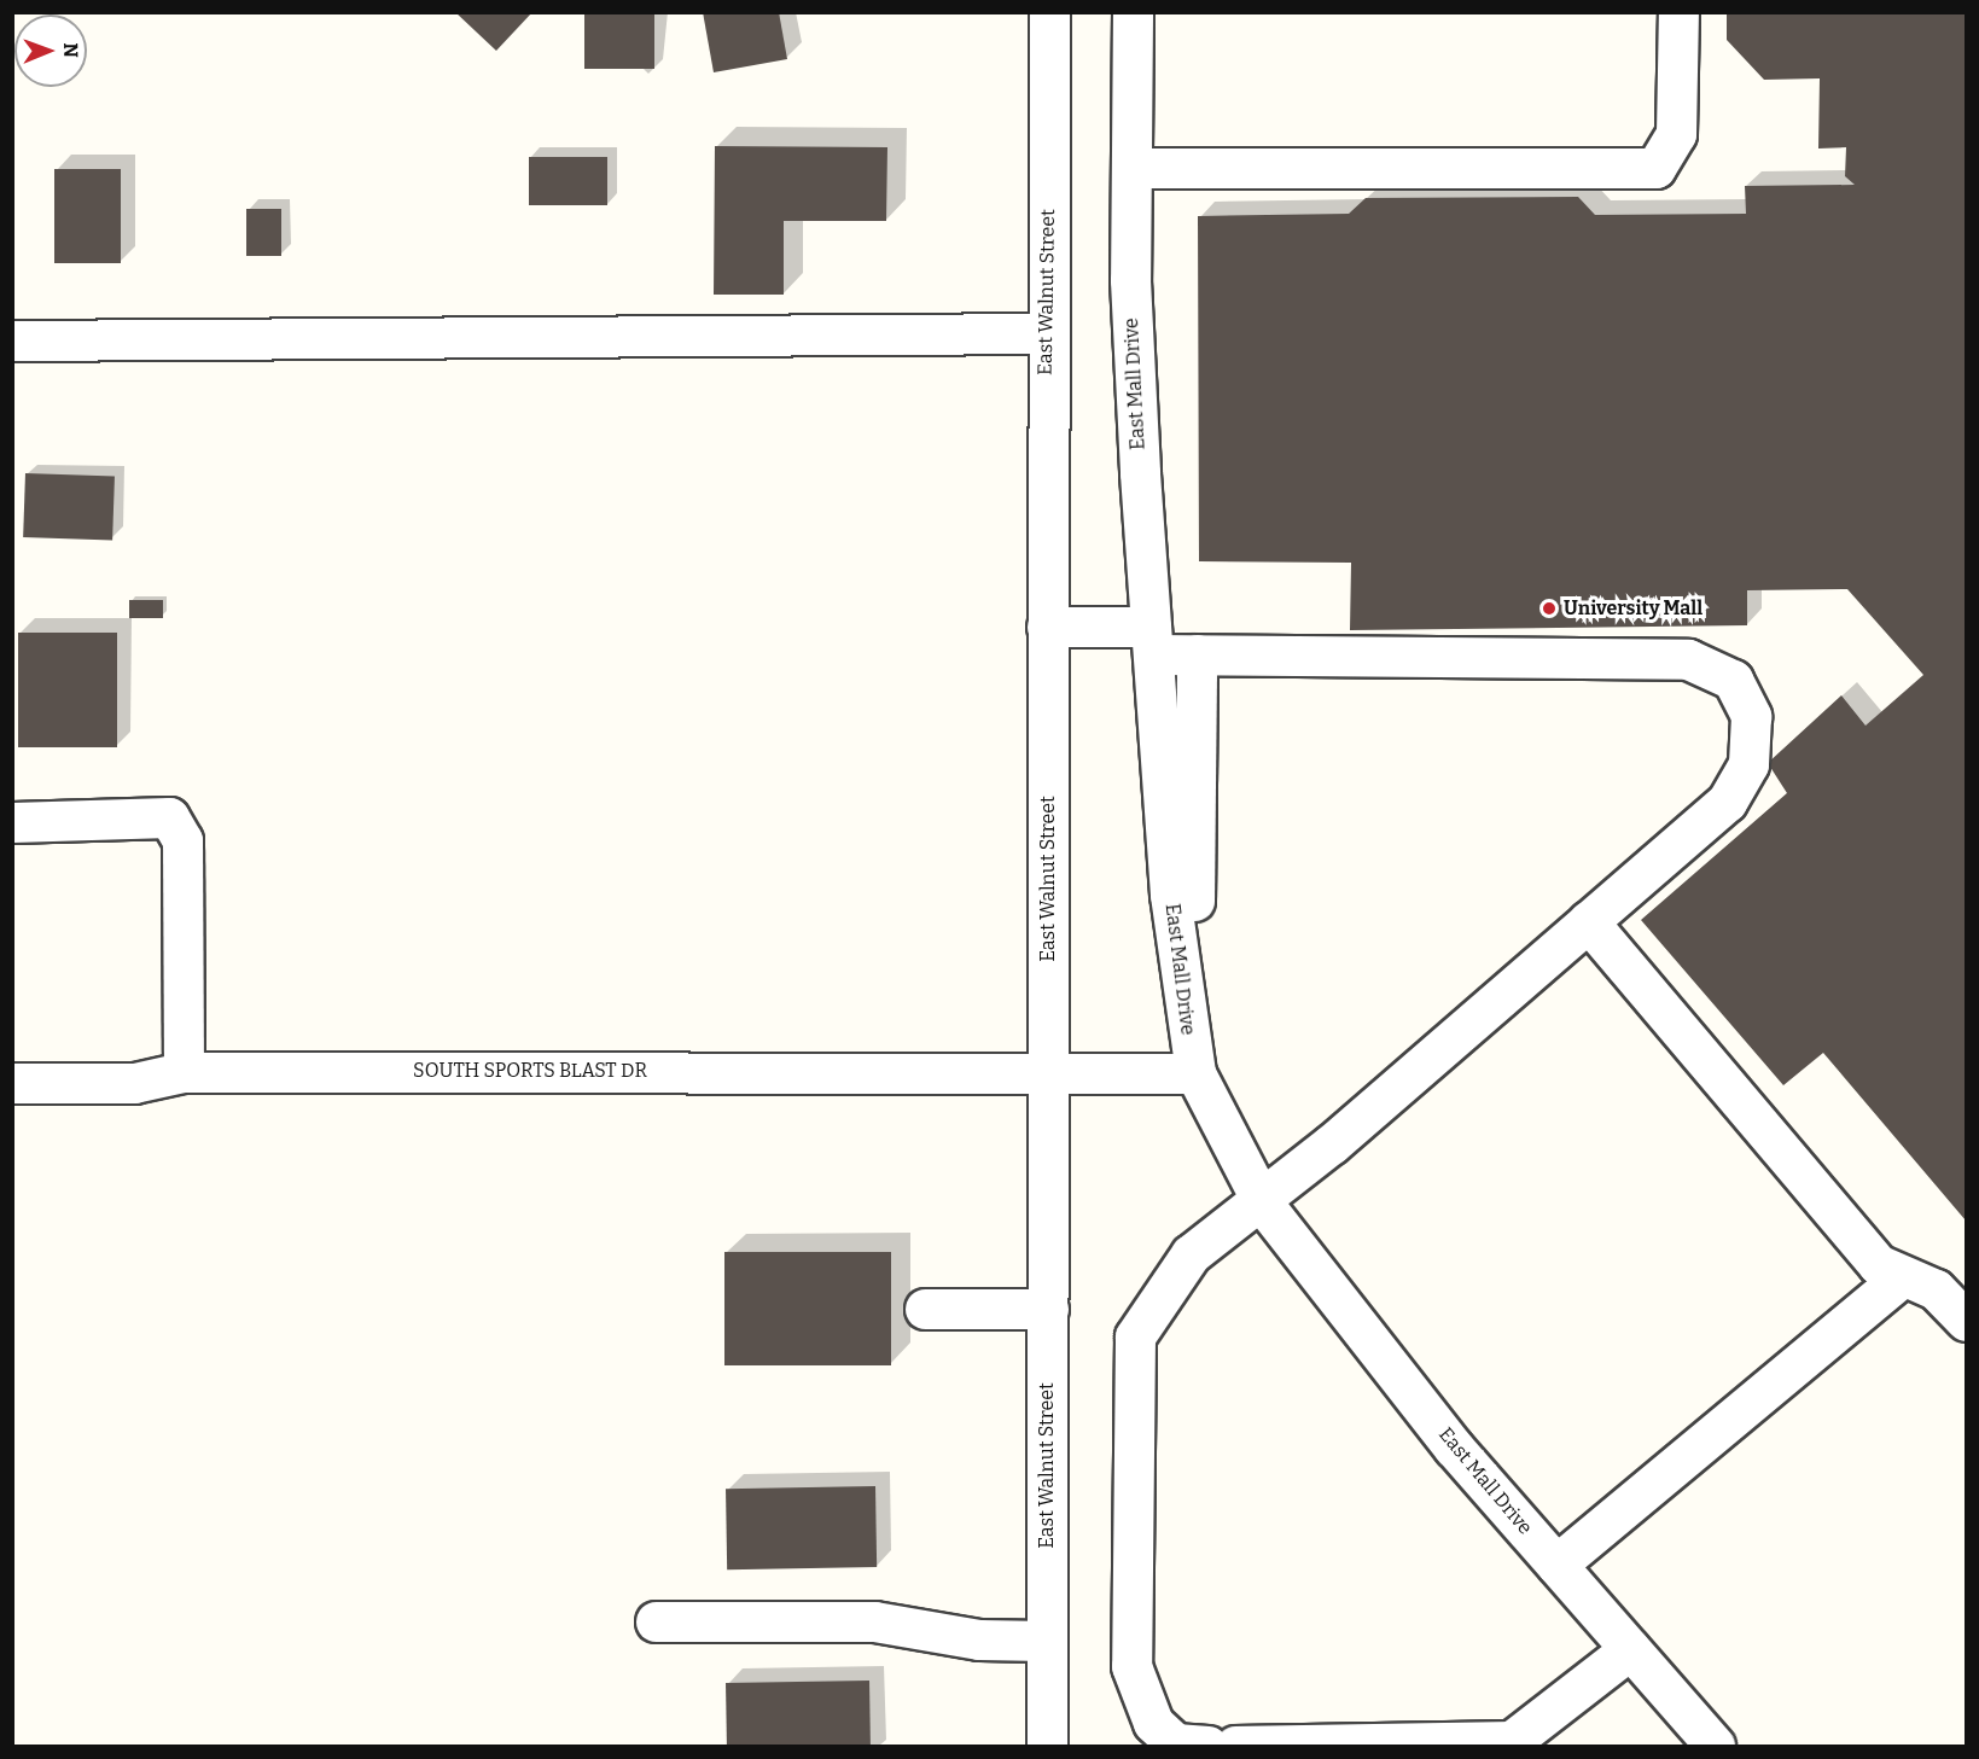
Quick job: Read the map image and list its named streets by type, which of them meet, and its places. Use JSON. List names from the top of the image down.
{
  "streets": {
    "street": ["East Walnut Street", "East Mall Drive", "SOUTH SPORTS BLAST DR"]
  },
  "crossings": [
    ["East Walnut Street", "SOUTH SPORTS BLAST DR"],
    ["East Mall Drive", "SOUTH SPORTS BLAST DR"]
  ],
  "places": ["University Mall"],
  "north": "right"
}
